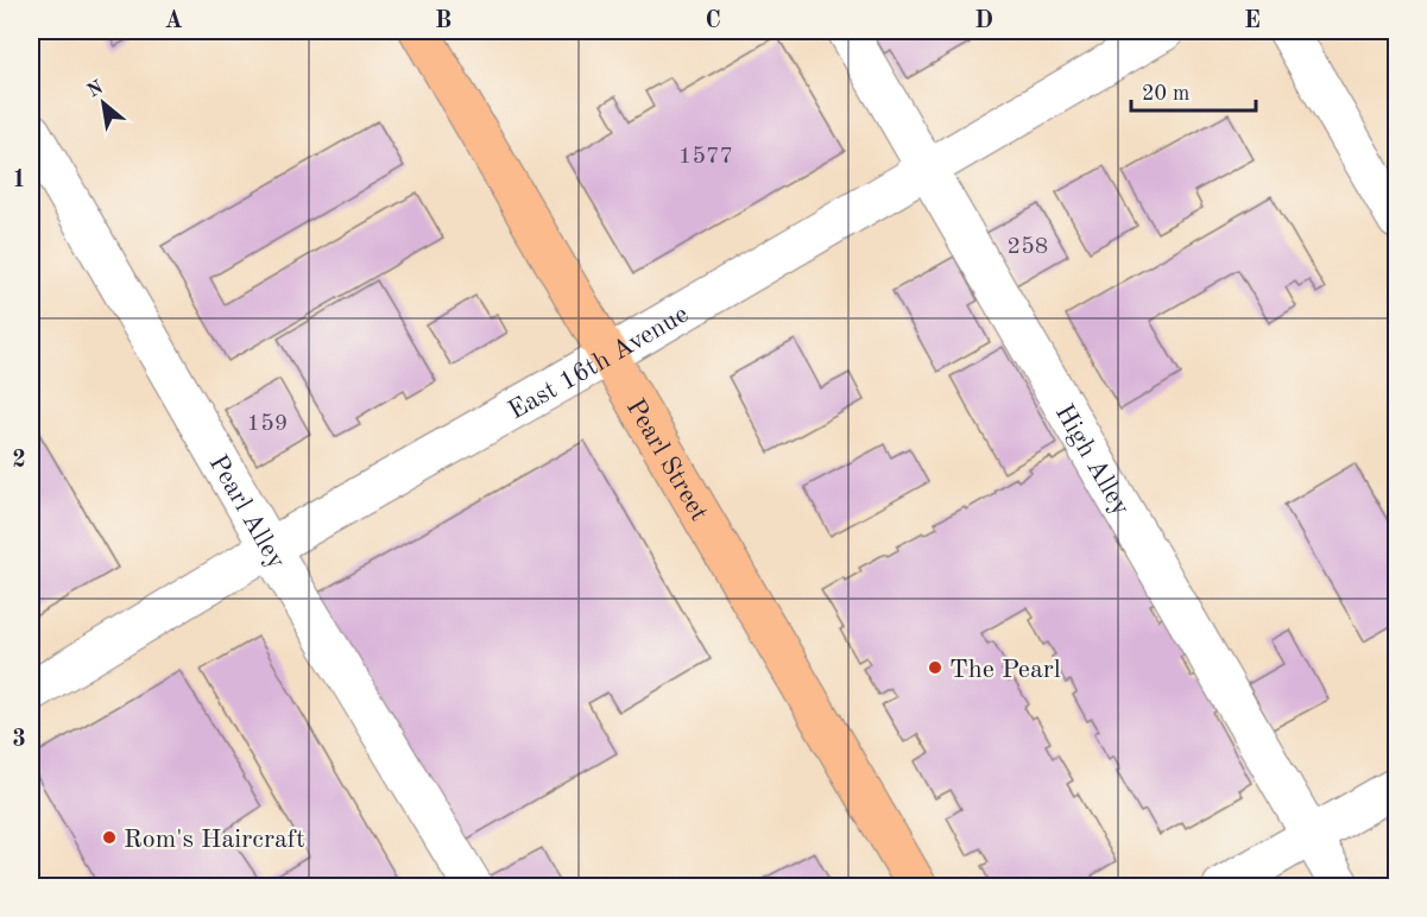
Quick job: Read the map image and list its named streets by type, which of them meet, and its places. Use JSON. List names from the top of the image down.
{
  "streets": {
    "main road": ["Pearl Street"],
    "street": ["East 16th Avenue", "High Alley", "Pearl Alley"]
  },
  "crossings": [
    ["East 16th Avenue", "Pearl Street"],
    ["East 16th Avenue", "High Alley"],
    ["East 16th Avenue", "Pearl Alley"]
  ],
  "places": ["The Pearl", "Rom's Haircraft"],
  "house_numbers": ["1577", "258", "159"],
  "scale_bar": "20 m",
  "north": "top left",
  "grid": {
    "columns": [
      "A",
      "B",
      "C",
      "D",
      "E"
    ],
    "rows": ["1", "2", "3"]
  }
}
